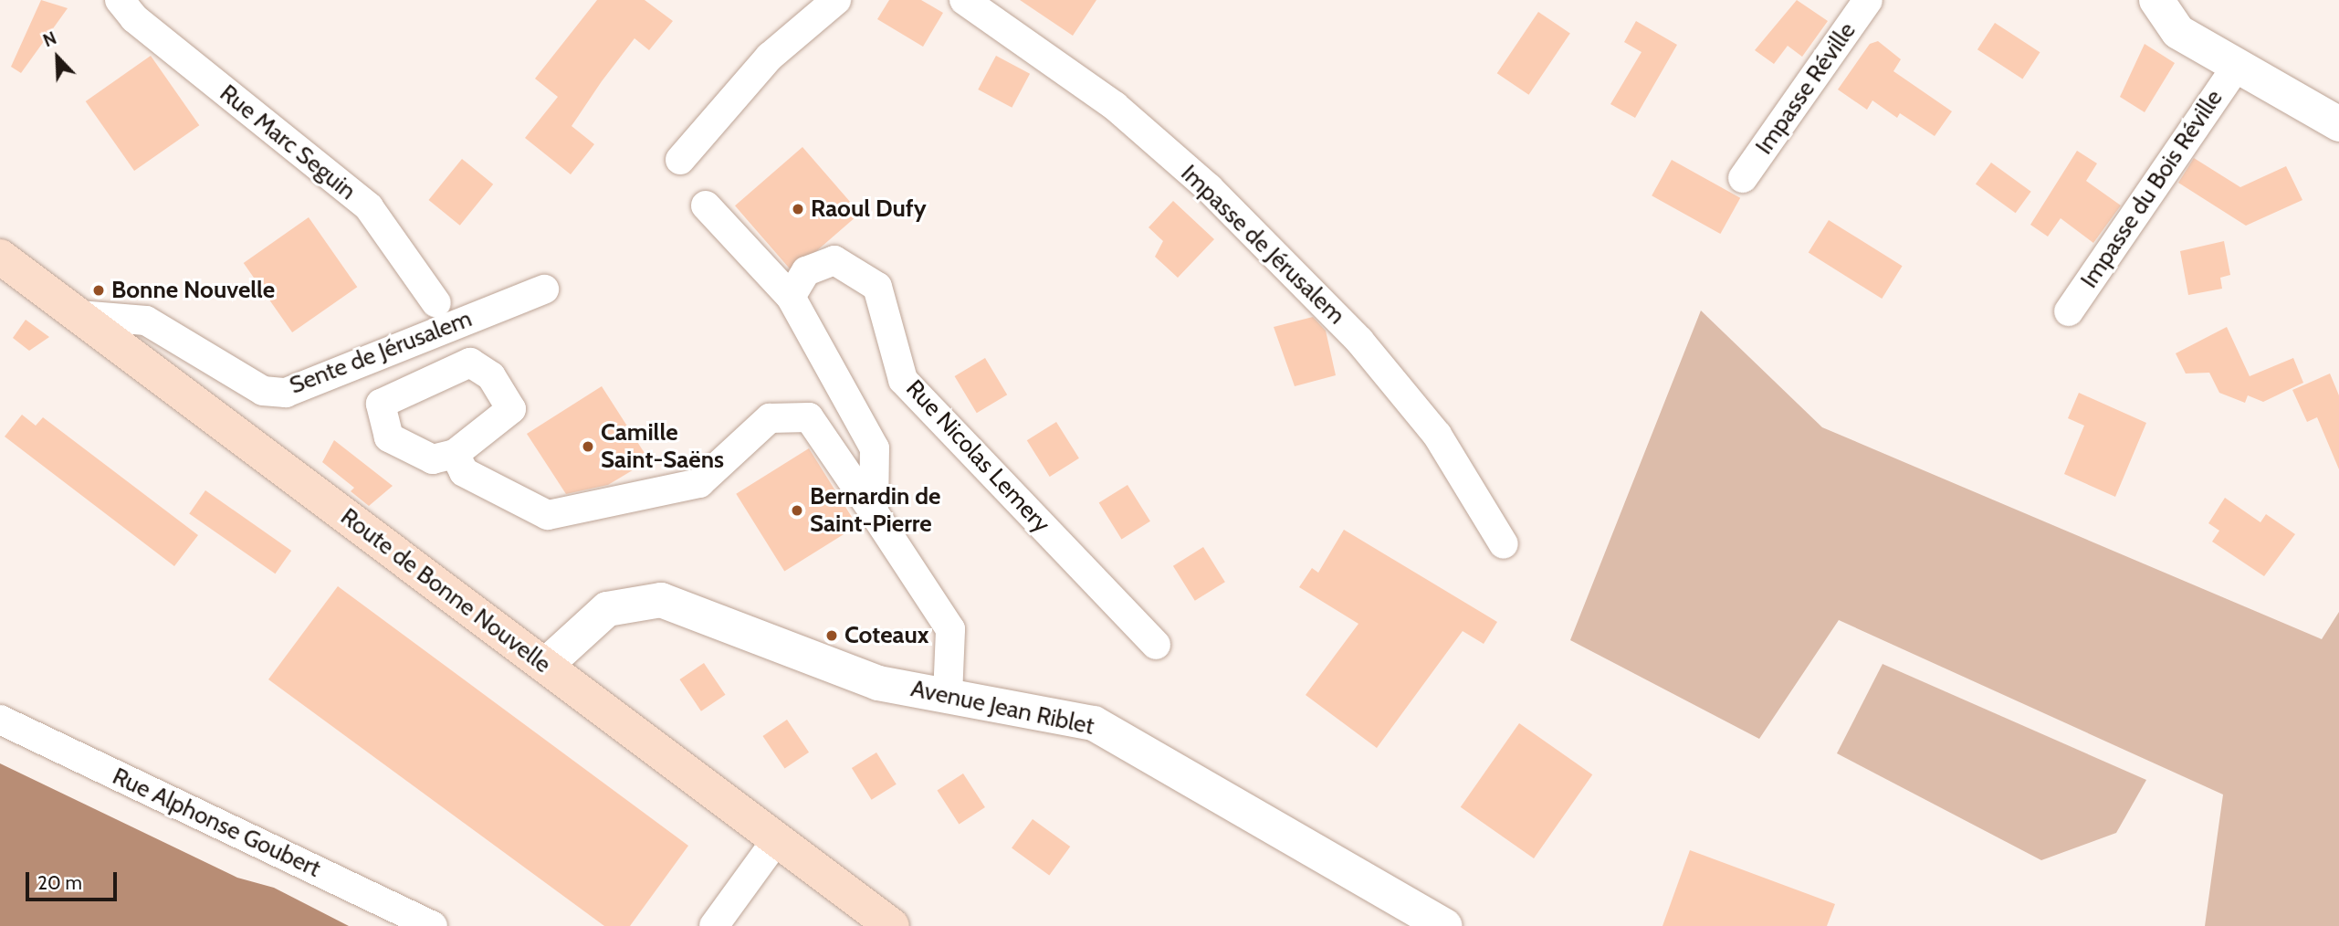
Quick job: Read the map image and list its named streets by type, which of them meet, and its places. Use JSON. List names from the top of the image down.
{
  "streets": {
    "main road": ["Route de Bonne Nouvelle"],
    "street": [
      "Impasse Réville",
      "Rue Marc Seguin",
      "Impasse du Bois Réville",
      "Impasse de Jérusalem",
      "Sente de Jérusalem",
      "Rue Nicolas Lemery",
      "Avenue Jean Riblet",
      "Rue Alphonse Goubert"
    ]
  },
  "crossings": [
    ["Sente de Jérusalem", "Route de Bonne Nouvelle"],
    ["Route de Bonne Nouvelle", "Avenue Jean Riblet"]
  ],
  "places": [
    "Raoul Dufy",
    "Bonne Nouvelle",
    "Camille Saint-Saëns",
    "Bernardin de Saint-Pierre",
    "Coteaux"
  ],
  "scale_bar": "20 m",
  "north": "top left"
}
